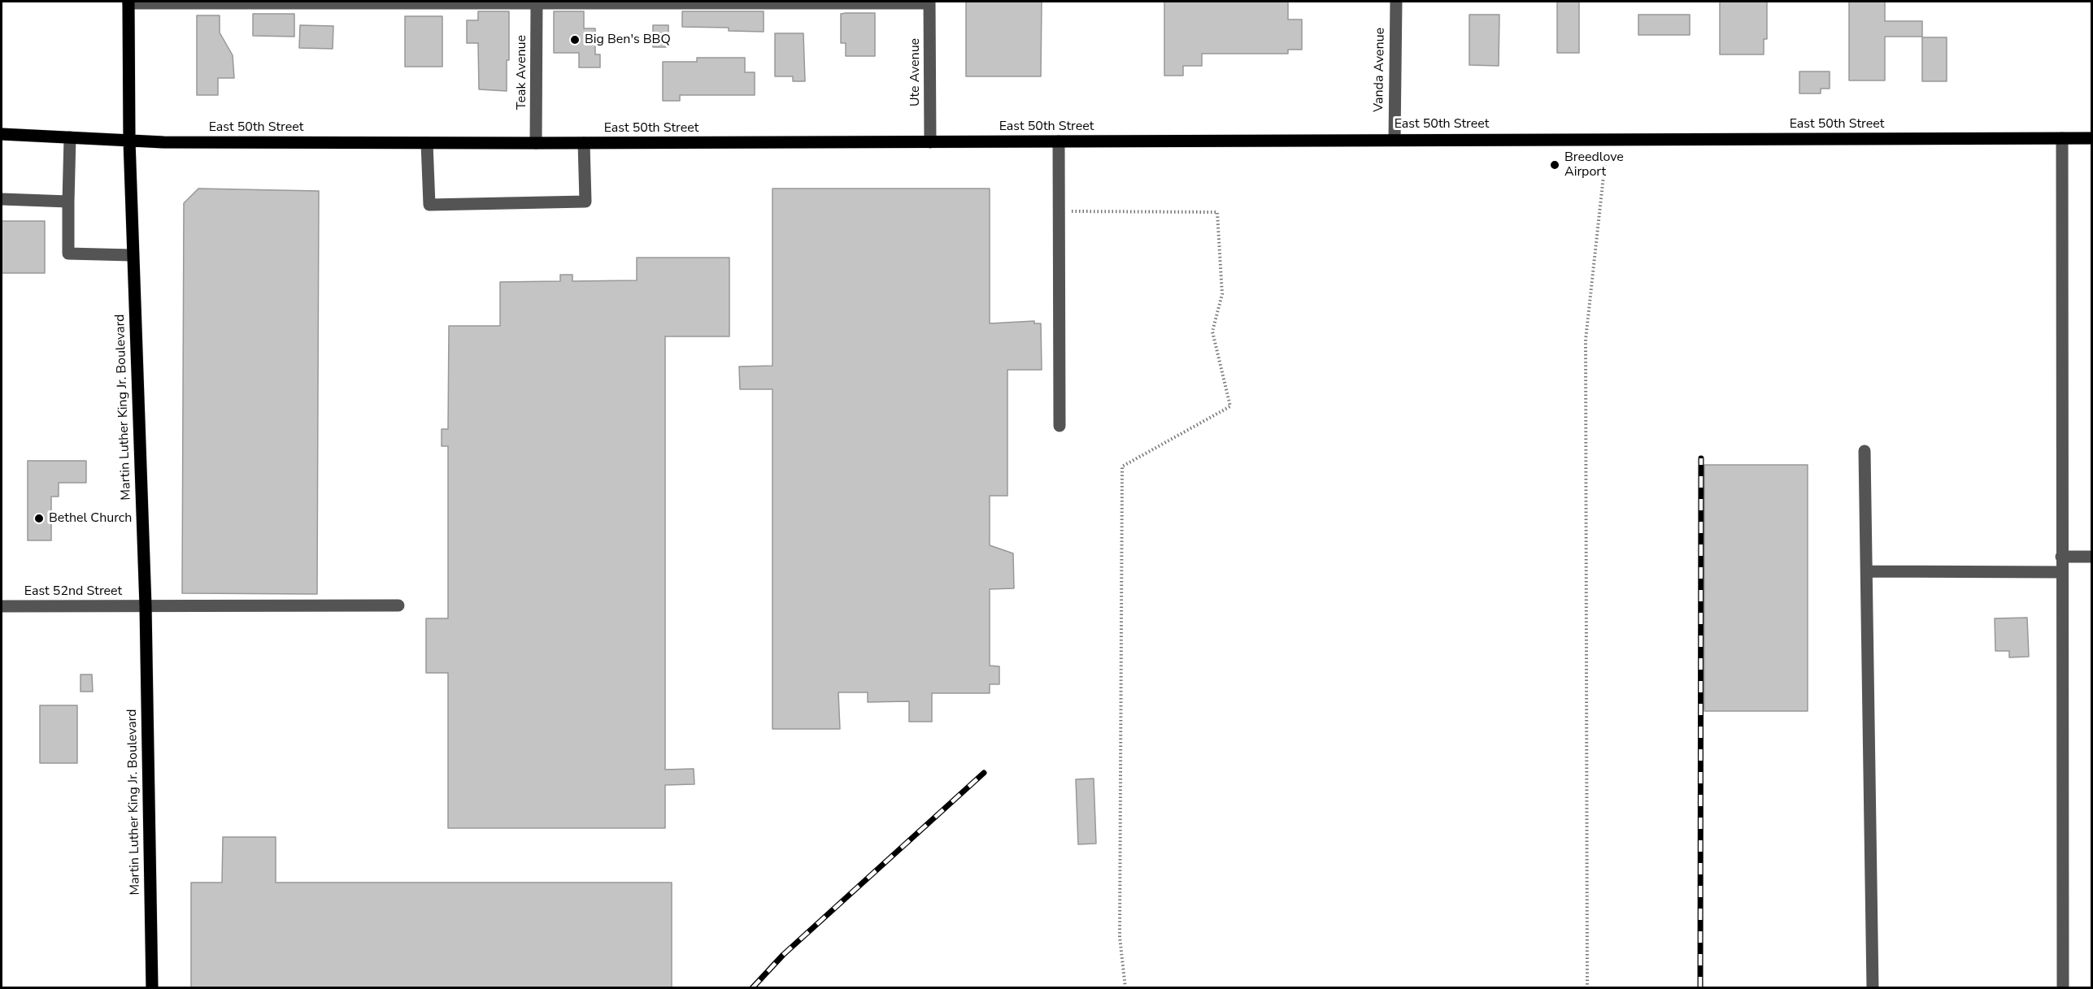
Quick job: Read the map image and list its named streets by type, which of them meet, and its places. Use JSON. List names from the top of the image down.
{
  "streets": {
    "main road": ["East 50th Street", "Martin Luther King Jr. Boulevard"],
    "street": [
      "Vanda Avenue",
      "Teak Avenue",
      "Ute Avenue",
      "East 52nd Street"
    ]
  },
  "crossings": [
    ["Vanda Avenue", "East 50th Street"],
    ["Teak Avenue", "East 50th Street"],
    ["Ute Avenue", "East 50th Street"],
    ["East 50th Street", "Martin Luther King Jr. Boulevard"],
    ["Martin Luther King Jr. Boulevard", "East 52nd Street"]
  ],
  "places": ["Big Ben's BBQ", "Breedlove Airport", "Bethel Church"]
}
